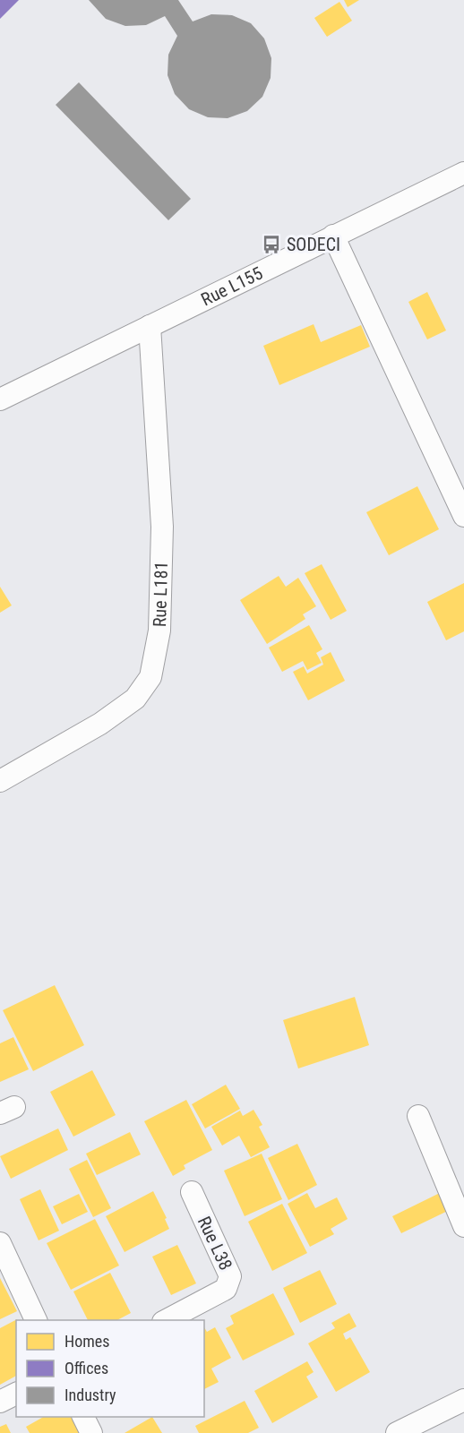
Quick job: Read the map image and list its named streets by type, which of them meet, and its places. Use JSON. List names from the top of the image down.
{
  "streets": {
    "street": ["Rue L155", "Rue L181", "Rue L38"]
  },
  "crossings": [
    ["Rue L155", "Rue L181"]
  ],
  "places": {
    "bus stop": ["SODECI"]
  },
  "legend": ["Homes", "Offices", "Industry"]
}
